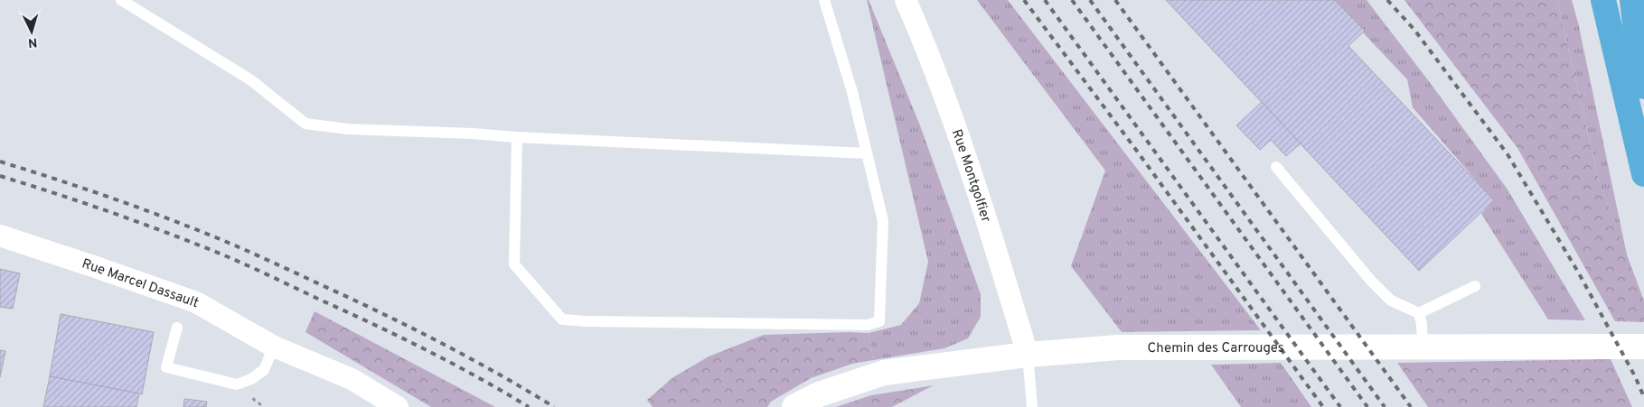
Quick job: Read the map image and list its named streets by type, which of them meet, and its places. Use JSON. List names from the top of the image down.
{
  "streets": {
    "street": ["Rue Montgolfier", "Rue Marcel Dassault", "Chemin des Carrouges"]
  },
  "crossings": [
    ["Rue Montgolfier", "Chemin des Carrouges"]
  ],
  "north": "bottom"
}
